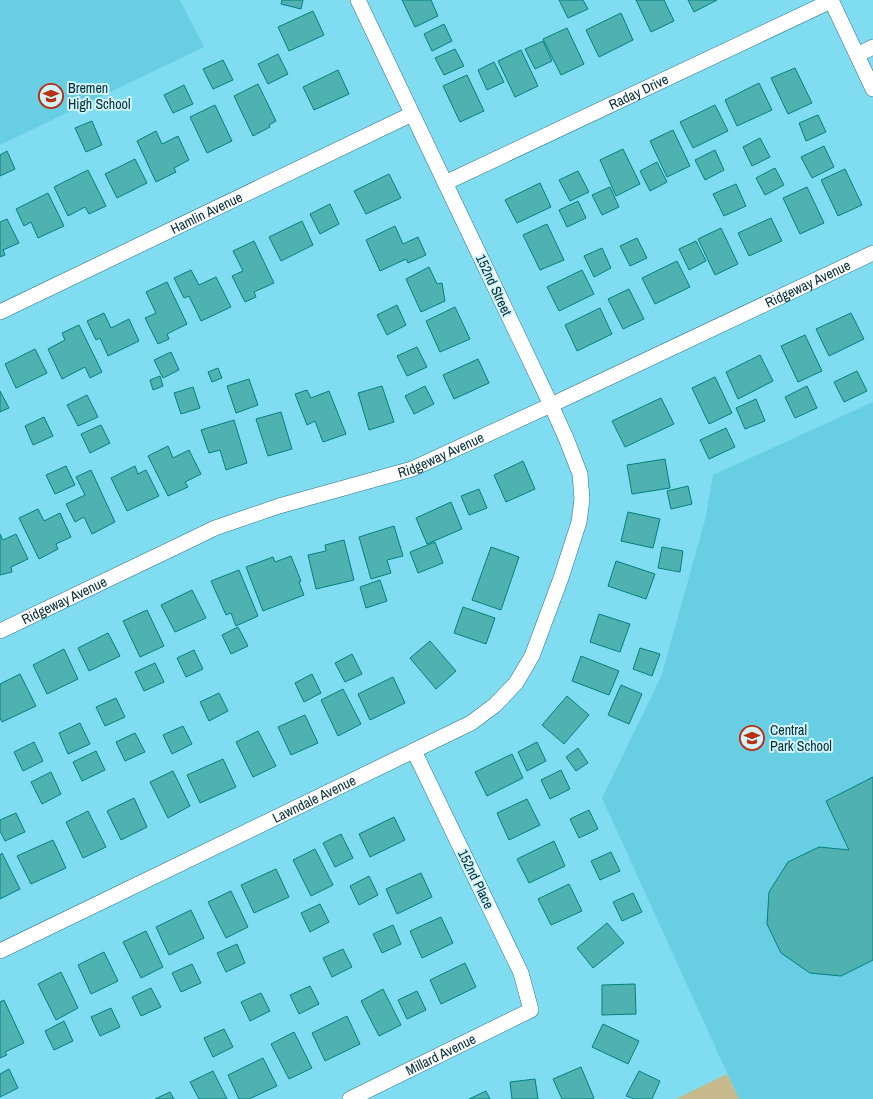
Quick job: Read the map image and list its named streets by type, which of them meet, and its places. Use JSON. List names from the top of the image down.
{
  "streets": {
    "street": [
      "Raday Drive",
      "Hamlin Avenue",
      "Ridgeway Avenue",
      "152nd Street",
      "Lawndale Avenue",
      "152nd Place",
      "Millard Avenue"
    ]
  },
  "crossings": [
    ["Raday Drive", "152nd Street"],
    ["Hamlin Avenue", "152nd Street"],
    ["Ridgeway Avenue", "152nd Street"],
    ["152nd Street", "Lawndale Avenue"],
    ["Lawndale Avenue", "152nd Place"],
    ["152nd Place", "Millard Avenue"]
  ],
  "places": {
    "school or university": ["Bremen High School", "Central Park School"]
  }
}
